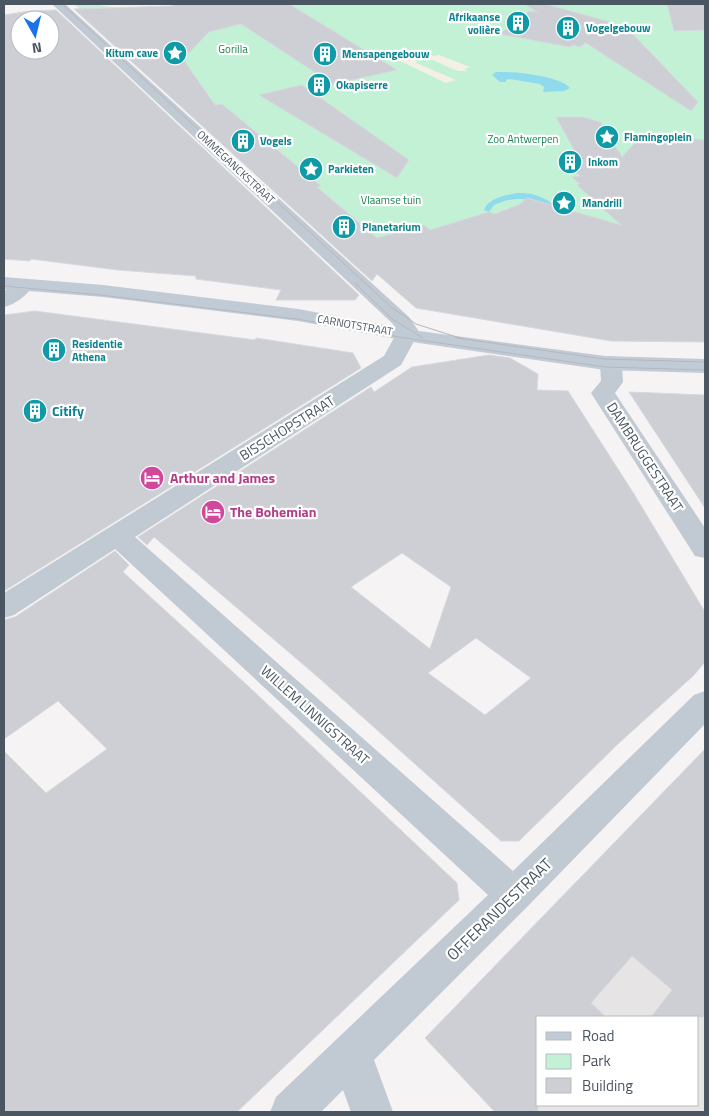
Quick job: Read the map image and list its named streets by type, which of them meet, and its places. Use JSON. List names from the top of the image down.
{
  "streets": {
    "main road": ["CARNOTSTRAAT"],
    "street": [
      "OMMEGANCKSTRAAT",
      "BISSCHOPSTRAAT",
      "DAMBRUGGESTRAAT",
      "WILLEM LINNIGSTRAAT",
      "OFFERANDESTRAAT"
    ]
  },
  "crossings": [
    ["OMMEGANCKSTRAAT", "CARNOTSTRAAT"],
    ["OMMEGANCKSTRAAT", "BISSCHOPSTRAAT"],
    ["CARNOTSTRAAT", "BISSCHOPSTRAAT"],
    ["CARNOTSTRAAT", "DAMBRUGGESTRAAT"],
    ["BISSCHOPSTRAAT", "WILLEM LINNIGSTRAAT"],
    ["WILLEM LINNIGSTRAAT", "OFFERANDESTRAAT"]
  ],
  "parks": ["Gorilla", "Zoo Antwerpen", "Vlaamse tuin"],
  "places": {
    "building": [
      "Afrikaanse volière",
      "Vogelgebouw",
      "Mensapengebouw",
      "Okapiserre",
      "Vogels",
      "Inkom",
      "Planetarium",
      "Residentie Athena",
      "Citify"
    ],
    "place": [
      "Kitum cave",
      "Flamingoplein",
      "Parkieten",
      "Mandrill"
    ],
    "hotel": ["Arthur and James", "The Bohemian"]
  },
  "legend": ["Road", "Park", "Building"],
  "north": "bottom"
}
